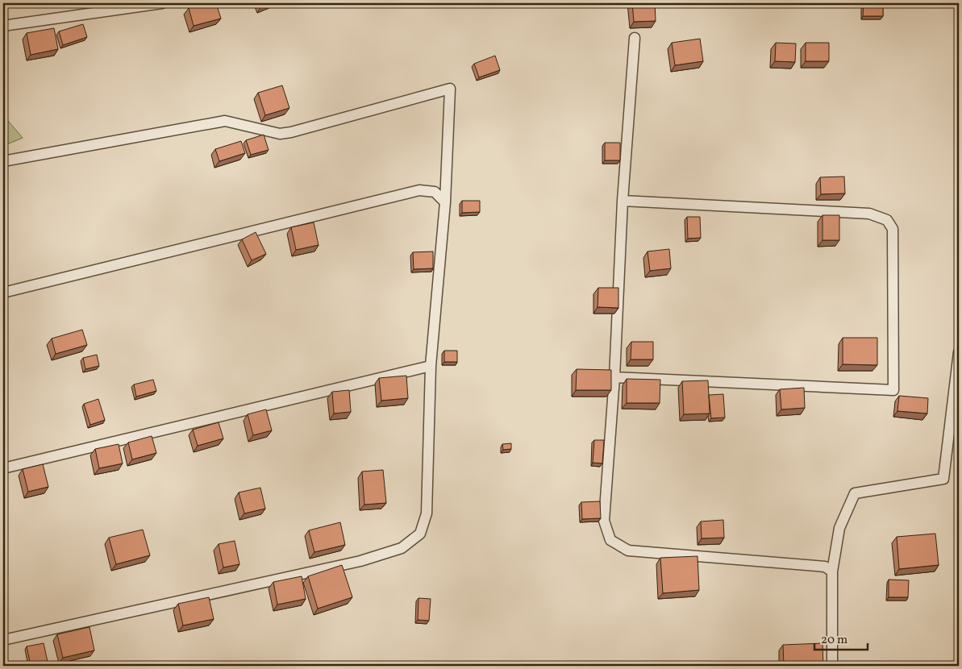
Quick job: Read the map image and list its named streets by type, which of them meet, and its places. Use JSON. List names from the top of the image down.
{
  "scale_bar": "20 m"
}
